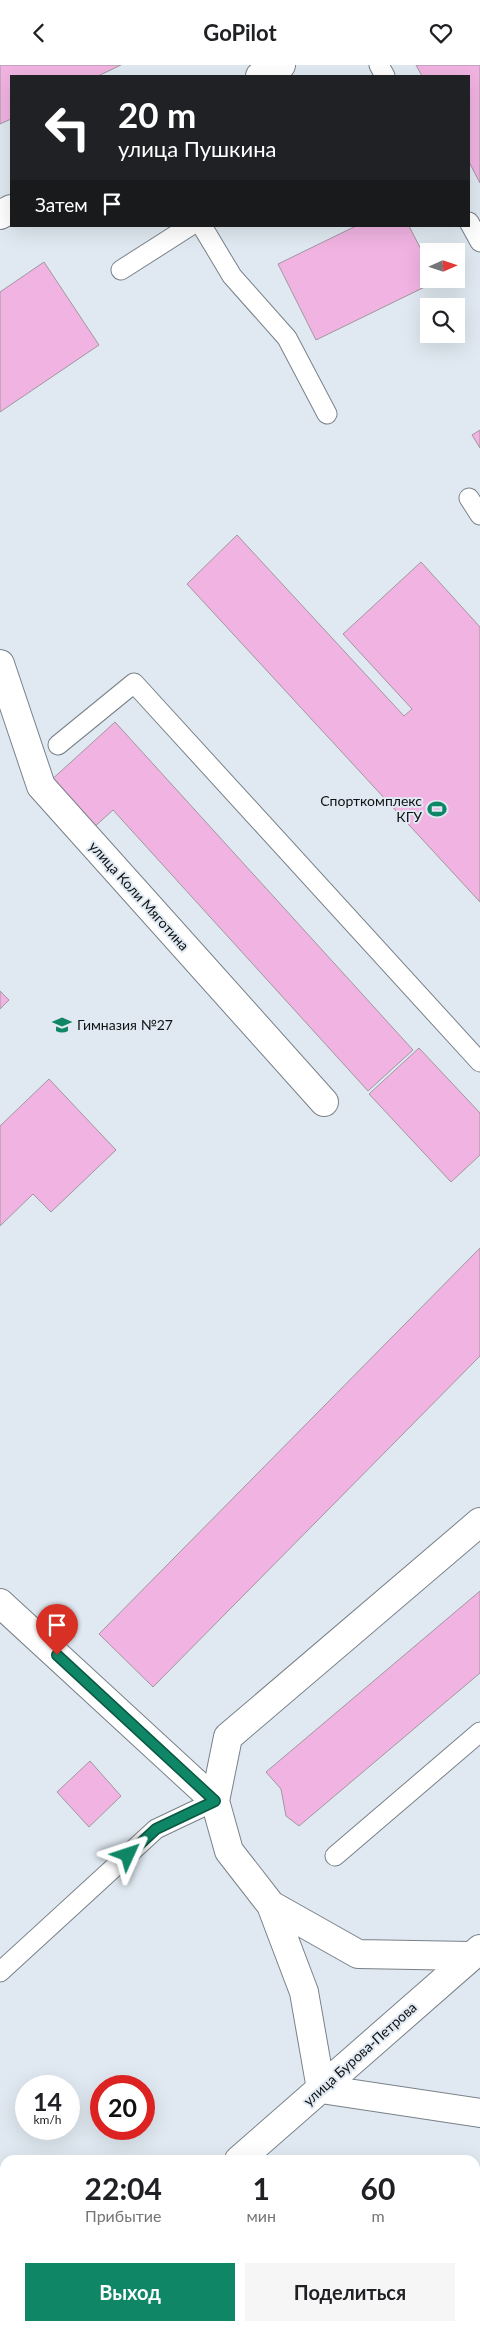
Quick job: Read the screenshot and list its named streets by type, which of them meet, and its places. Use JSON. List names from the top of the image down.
{
  "streets": {
    "main road": ["улица Коли Мяготина", "улица Бурова-Петрова"]
  },
  "places": {
    "sports": ["Спорткомплекс КГУ"],
    "school or university": ["Гимназия №27"]
  },
  "north": "right",
  "page": {
    "header": "GoPilot",
    "turn": ["20 m", "улица Пушкина"],
    "then": "Затем",
    "speed": "14 km/h",
    "limit": "20",
    "eta": [
      "22:04",
      "Прибытие",
      "1",
      "мин",
      "60",
      "m"
    ],
    "buttons": ["Выход", "Поделиться"]
  }
}
